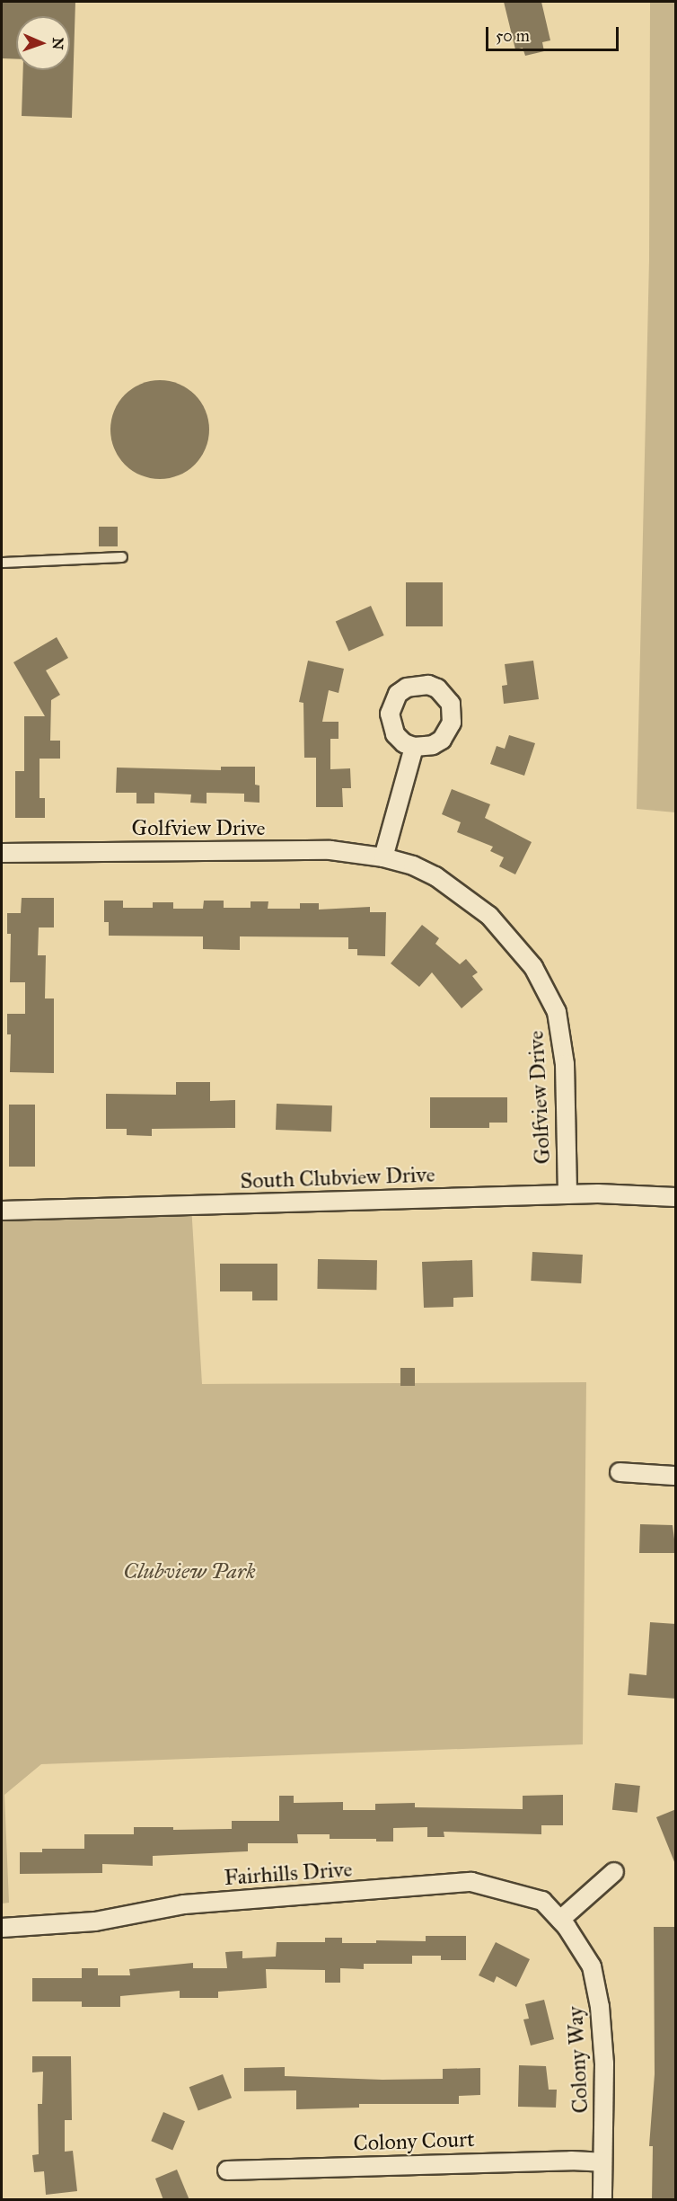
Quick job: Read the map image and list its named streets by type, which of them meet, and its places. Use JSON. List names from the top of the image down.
{
  "streets": {
    "street": [
      "Golfview Drive",
      "South Clubview Drive",
      "Fairhills Drive",
      "Colony Way",
      "Colony Court"
    ]
  },
  "crossings": [
    ["Golfview Drive", "South Clubview Drive"],
    ["Fairhills Drive", "Colony Way"],
    ["Colony Way", "Colony Court"]
  ],
  "parks": ["Clubview Park"],
  "scale_bar": "50 m",
  "north": "right"
}
